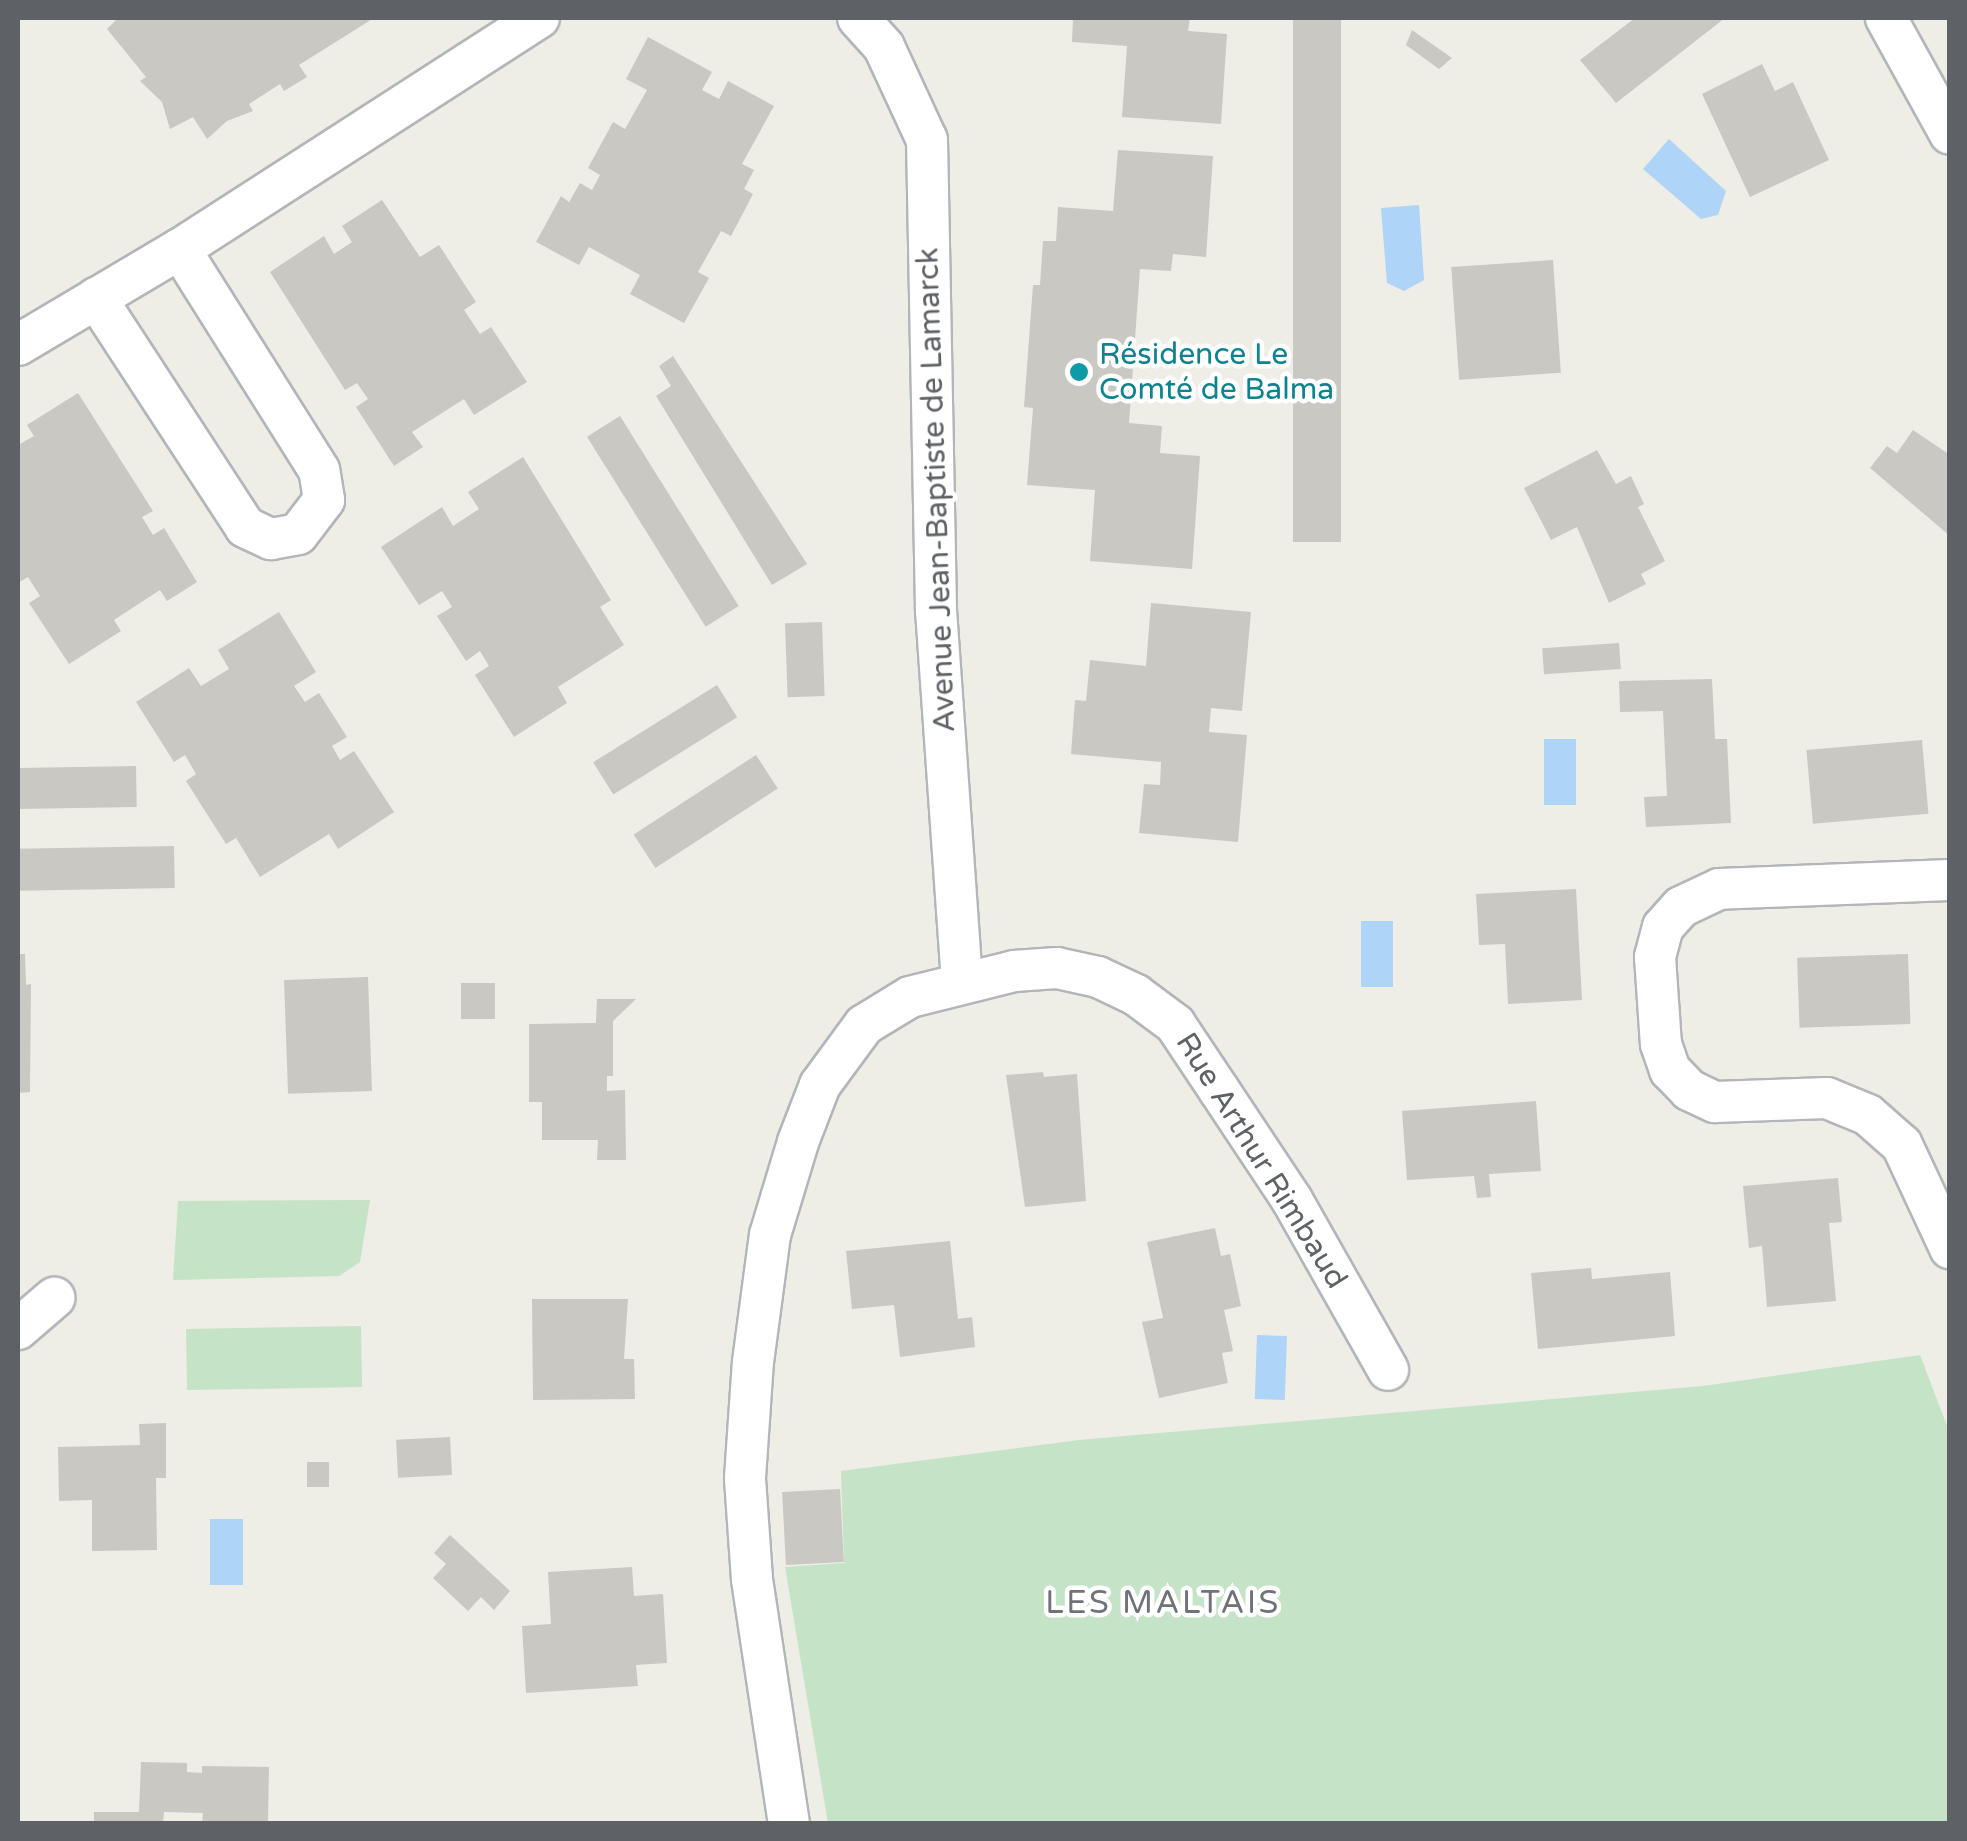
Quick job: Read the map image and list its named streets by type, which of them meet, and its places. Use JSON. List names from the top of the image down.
{
  "streets": {
    "street": ["Avenue Jean-Baptiste de Lamarck", "Rue Arthur Rimbaud"]
  },
  "crossings": [
    ["Avenue Jean-Baptiste de Lamarck", "Rue Arthur Rimbaud"]
  ],
  "districts": ["LES MALTAIS"],
  "places": ["Résidence Le Comté de Balma"]
}
